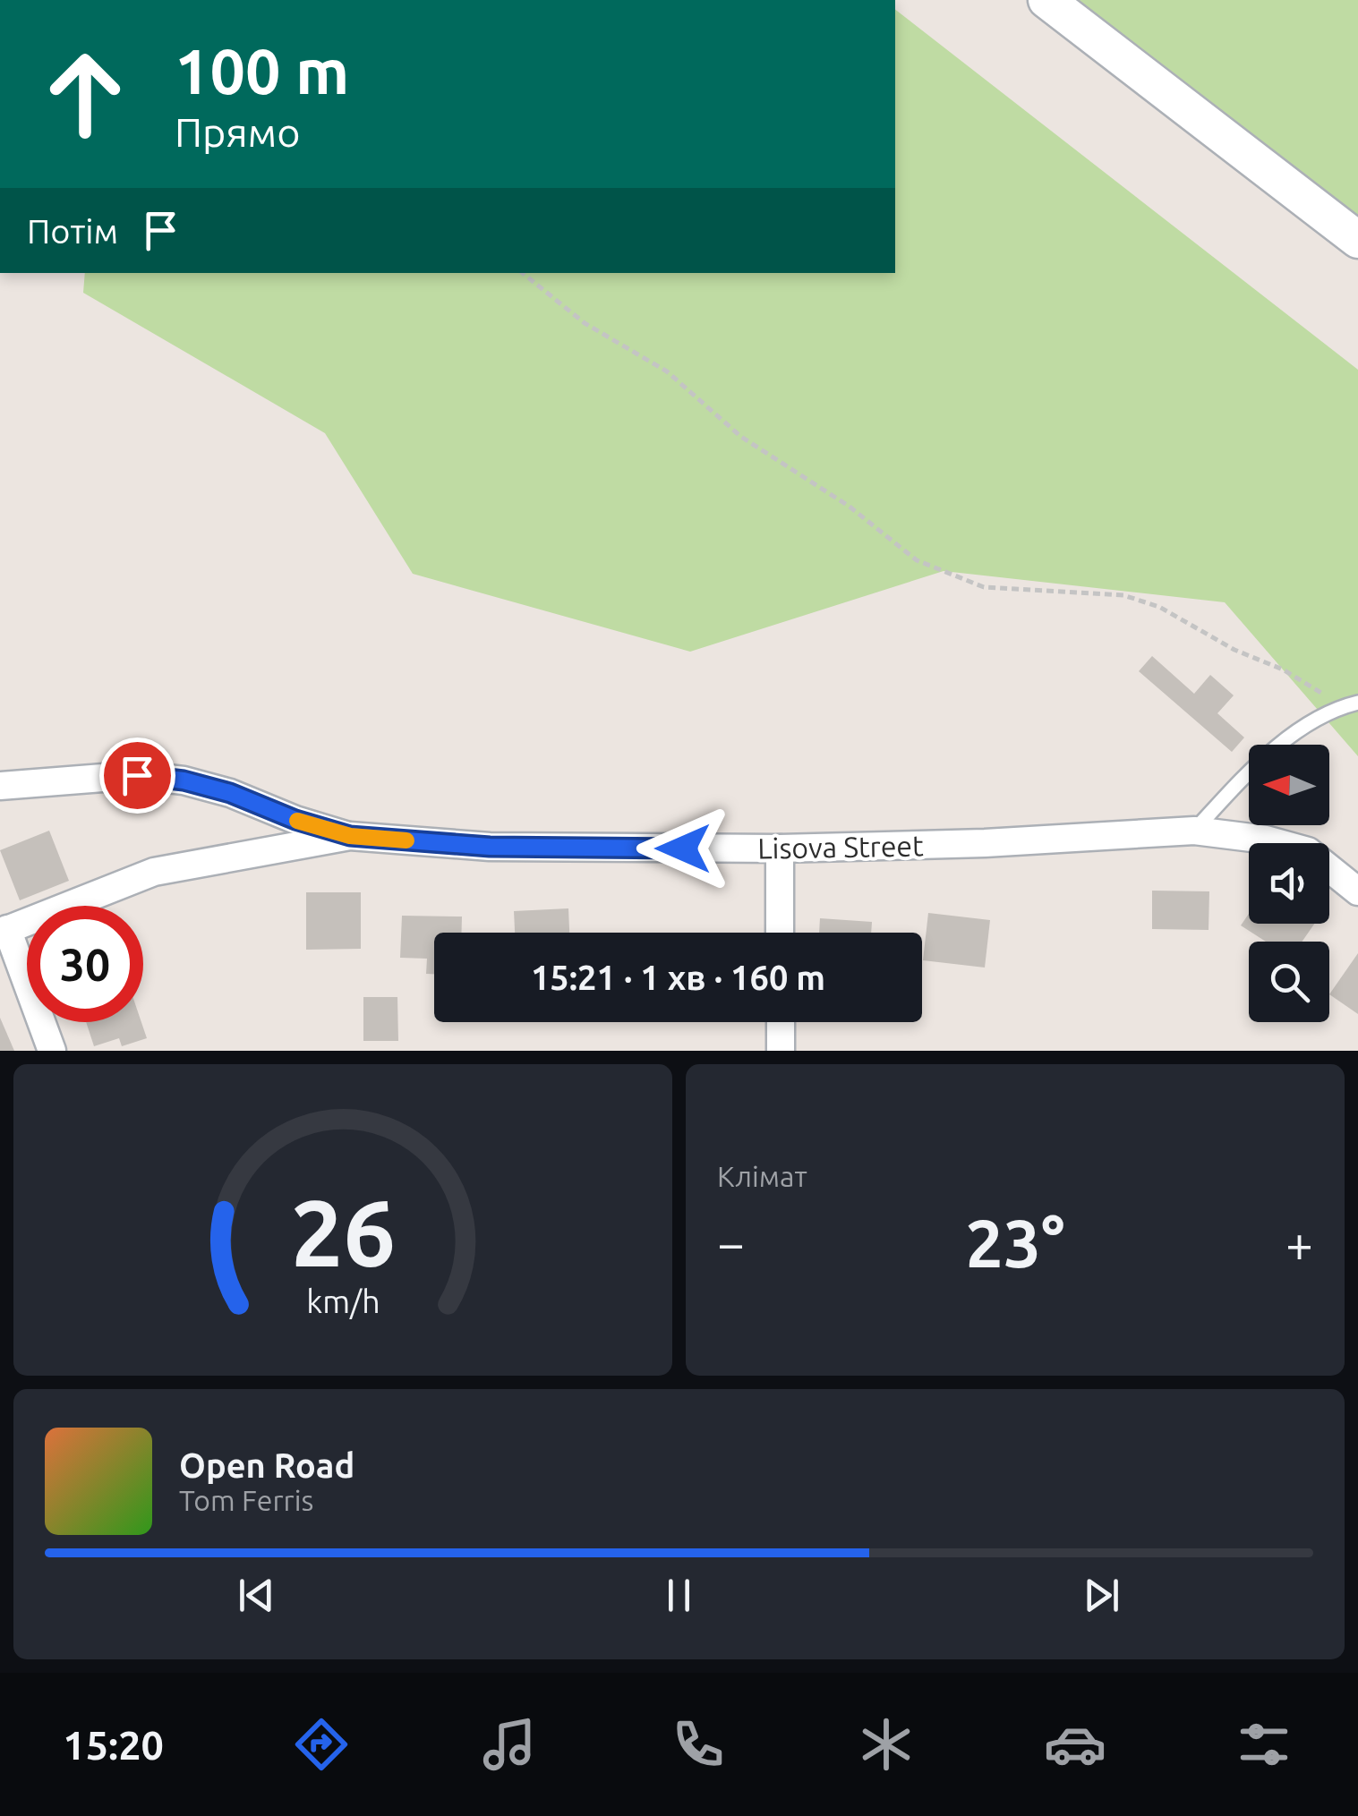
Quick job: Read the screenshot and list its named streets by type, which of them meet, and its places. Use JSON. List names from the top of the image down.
{
  "streets": {
    "street": ["Lisova Street"]
  },
  "north": "left",
  "page": {
    "turn": ["100 m", "Прямо"],
    "then": "Потім",
    "limit": "30",
    "trip": "15:21 · 1 хв · 160 m",
    "tile": "Клімат",
    "heat": ["−", "23°", "+"],
    "song": ["Open Road", "Tom Ferris"],
    "tabs": "15:20",
    "gauge": ["26", "km/h"]
  }
}
